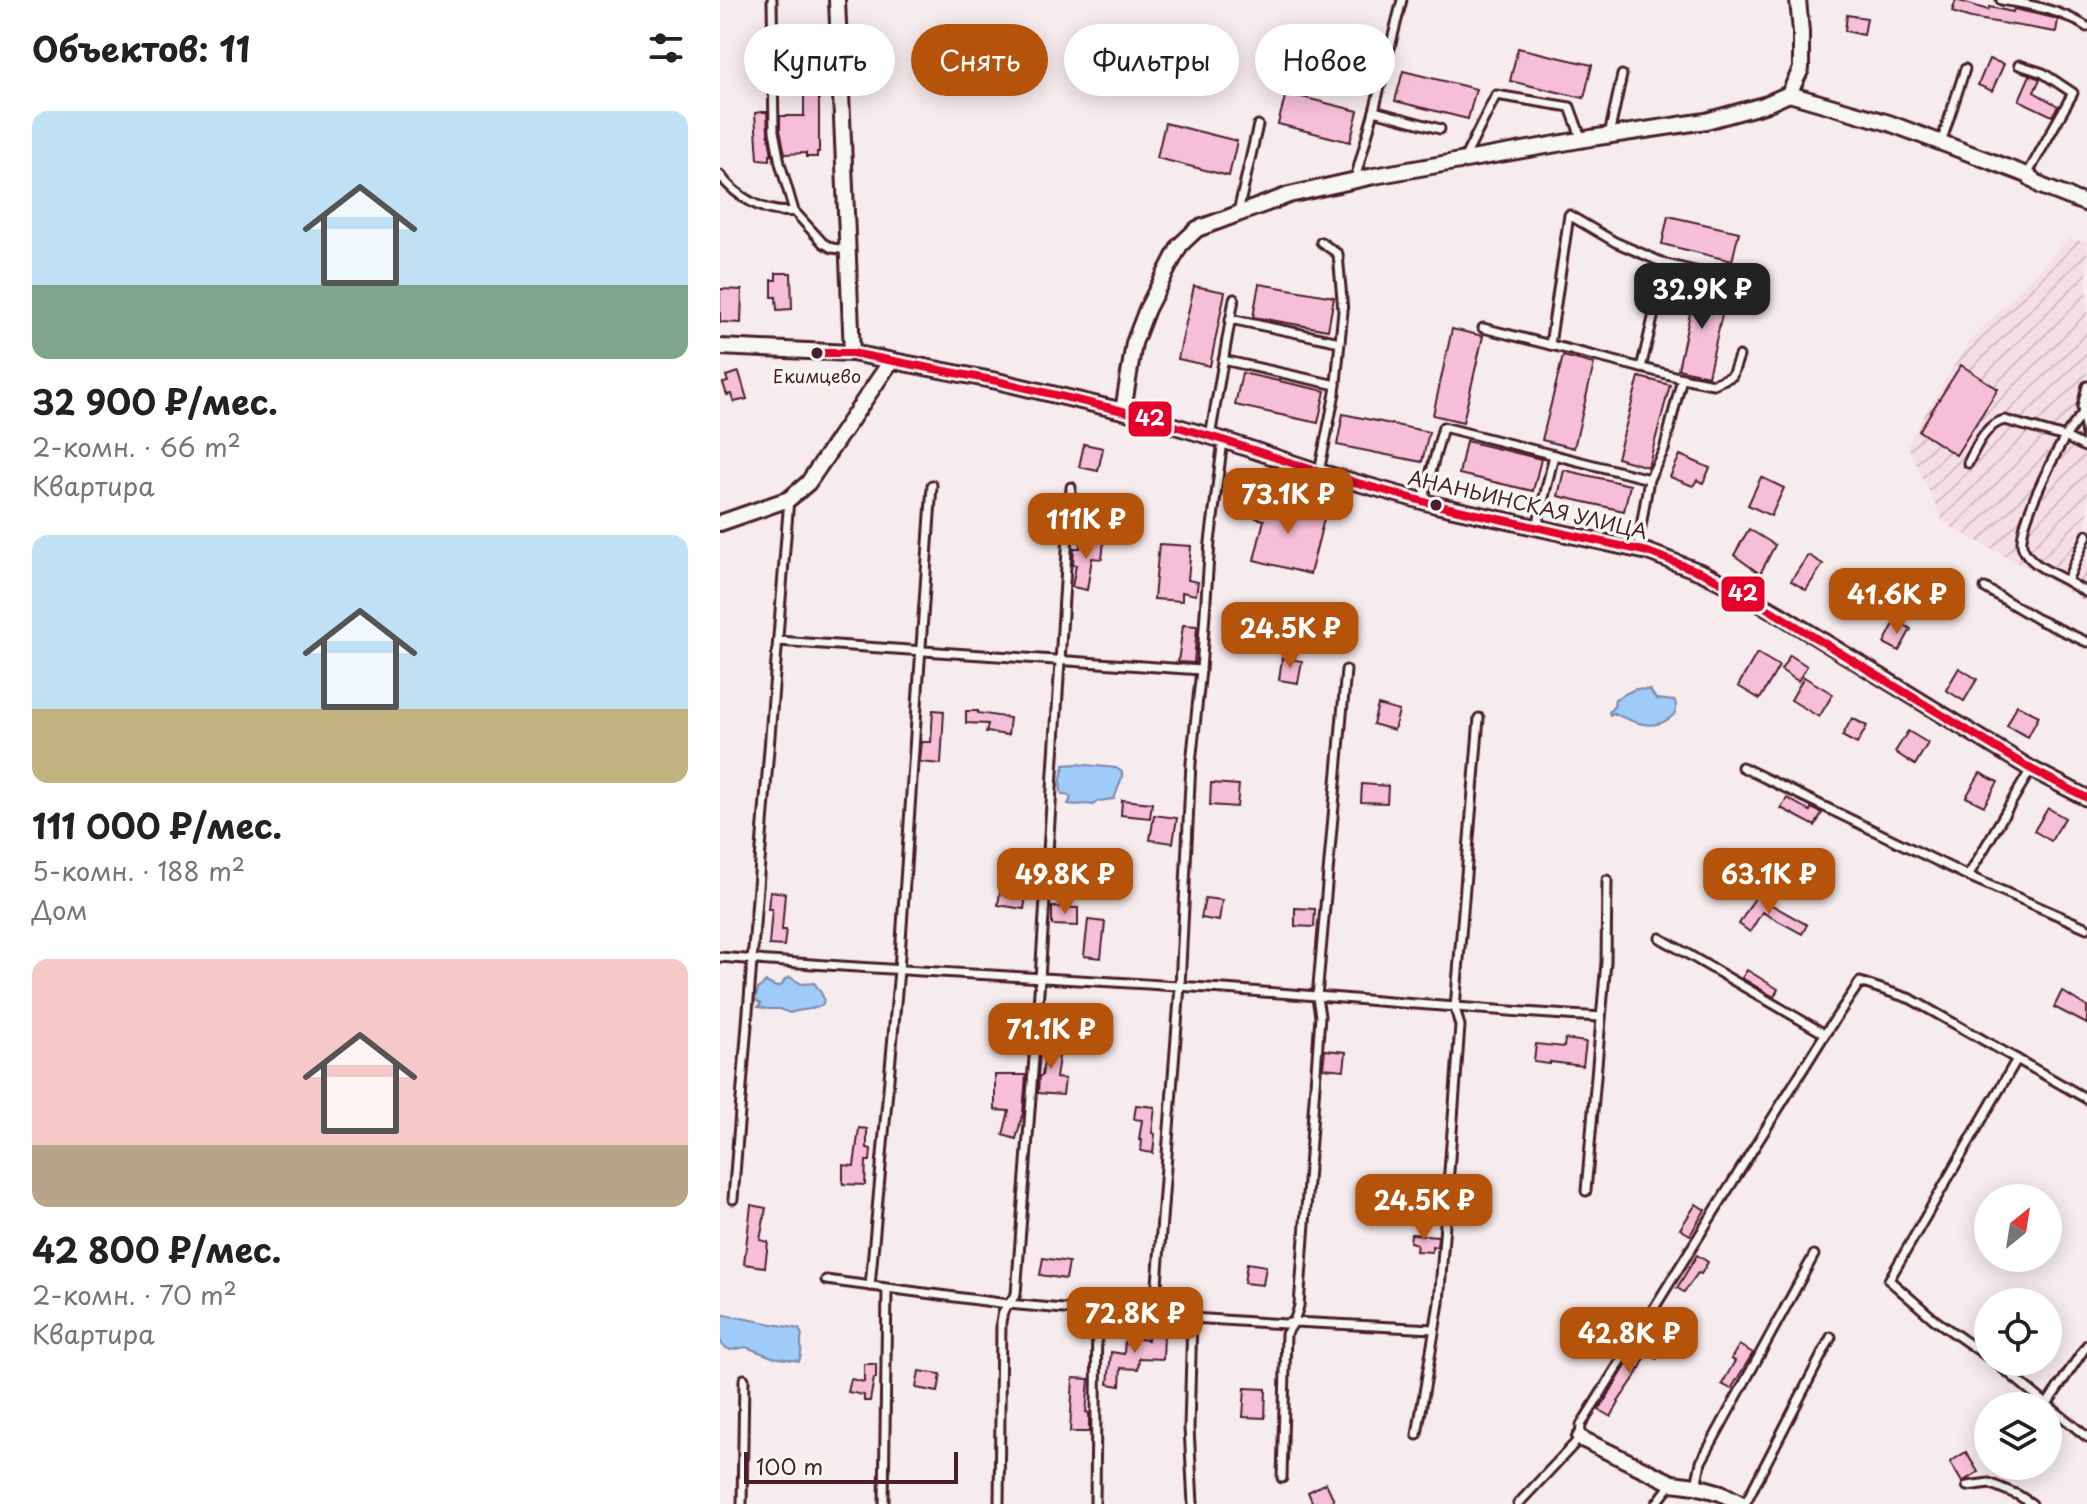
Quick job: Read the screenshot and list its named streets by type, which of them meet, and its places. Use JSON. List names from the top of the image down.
{
  "streets": {
    "street": ["АНАНЬИНСКАЯ УЛИЦА"]
  },
  "places": ["Екимцево"],
  "lines": ["transit line 42"],
  "scale_bar": "100 m",
  "north": "top right",
  "page": {
    "heading": "Объектов: 11",
    "chip": [
      "Купить",
      "Снять",
      "Фильтры",
      "Новое"
    ],
    "list": [
      {
        "name": "32 900 ₽/мес.",
        "note": "2-комн. · 66 m² · Квартира"
      },
      {
        "name": "111 000 ₽/мес.",
        "note": "5-комн. · 188 m² · Дом"
      },
      {
        "name": "42 800 ₽/мес.",
        "note": "2-комн. · 70 m² · Квартира"
      }
    ],
    "price": [
      "32.9K ₽",
      "73.1K ₽",
      "111K ₽",
      "41.6K ₽",
      "24.5K ₽",
      "49.8K ₽",
      "63.1K ₽",
      "71.1K ₽",
      "24.5K ₽",
      "72.8K ₽",
      "42.8K ₽"
    ],
    "scale": "100 m"
  }
}
